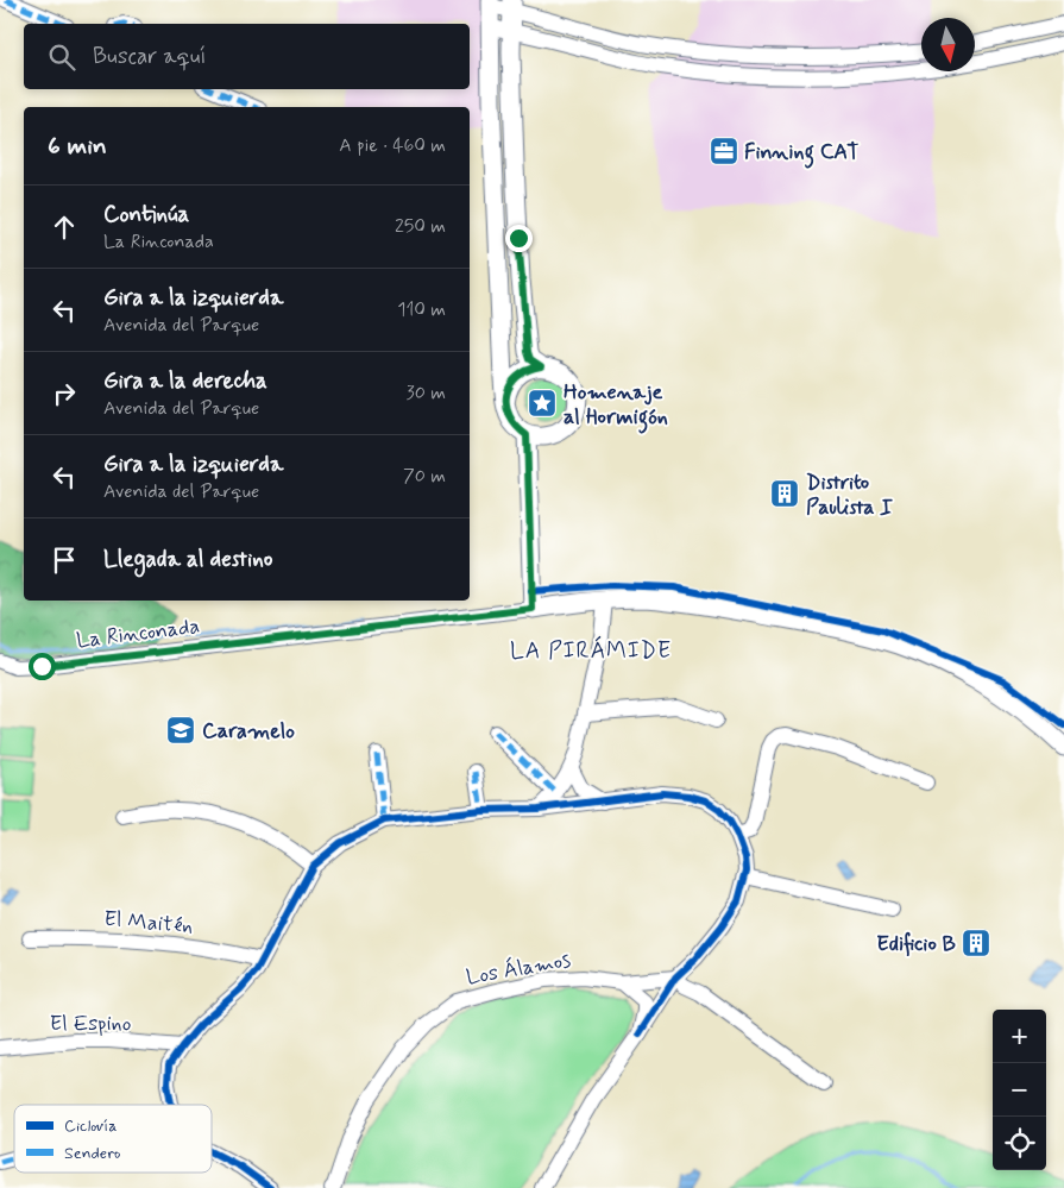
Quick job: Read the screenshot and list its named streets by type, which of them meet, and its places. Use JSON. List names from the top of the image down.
{
  "streets": {
    "street": [
      "La Rinconada",
      "El Maitén",
      "Los Álamos",
      "El Espino"
    ]
  },
  "districts": ["LA PIRÁMIDE"],
  "places": {
    "office": ["Finning CAT"],
    "place": ["Homenaje al Hormigón"],
    "building": ["Distrito Paulista I", "Edificio B"],
    "school or university": ["Caramelo"]
  },
  "legend": ["Ciclovía", "Sendero"],
  "north": "bottom",
  "page": {
    "search": "Buscar aquí",
    "heading": ["6 min", "A pie · 460 m"],
    "list": [
      ["Continúa", "La Rinconada", "250 m"],
      ["Gira a la izquierda", "Avenida del Parque", "110 m"],
      ["Gira a la derecha", "Avenida del Parque", "30 m"],
      ["Gira a la izquierda", "Avenida del Parque", "70 m"],
      "Llegada al destino"
    ],
    "map_buttons": ["+", "−"]
  }
}
